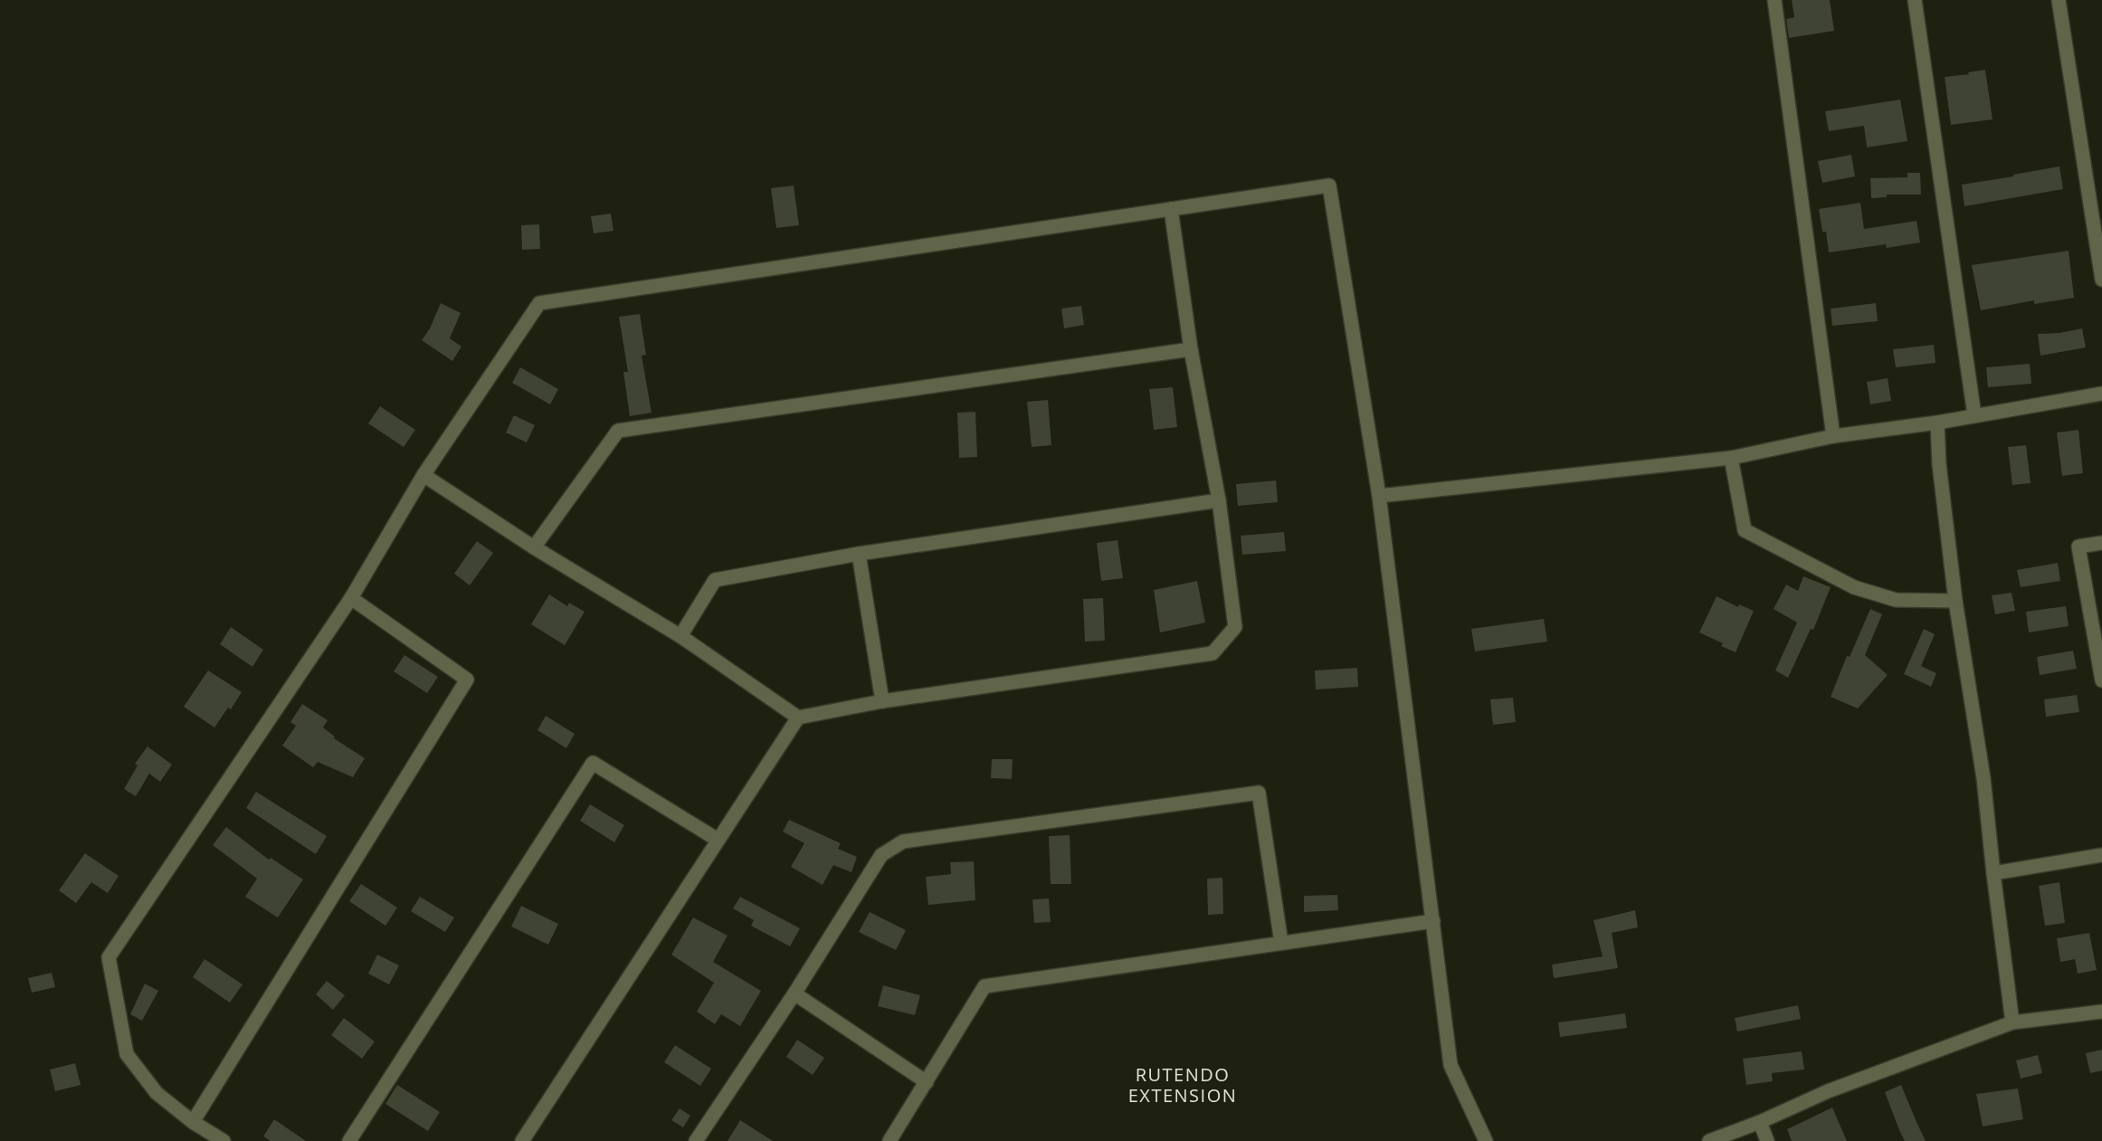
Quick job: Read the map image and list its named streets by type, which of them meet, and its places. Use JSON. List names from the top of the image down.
{
  "districts": ["RUTENDO EXTENSION"]
}
